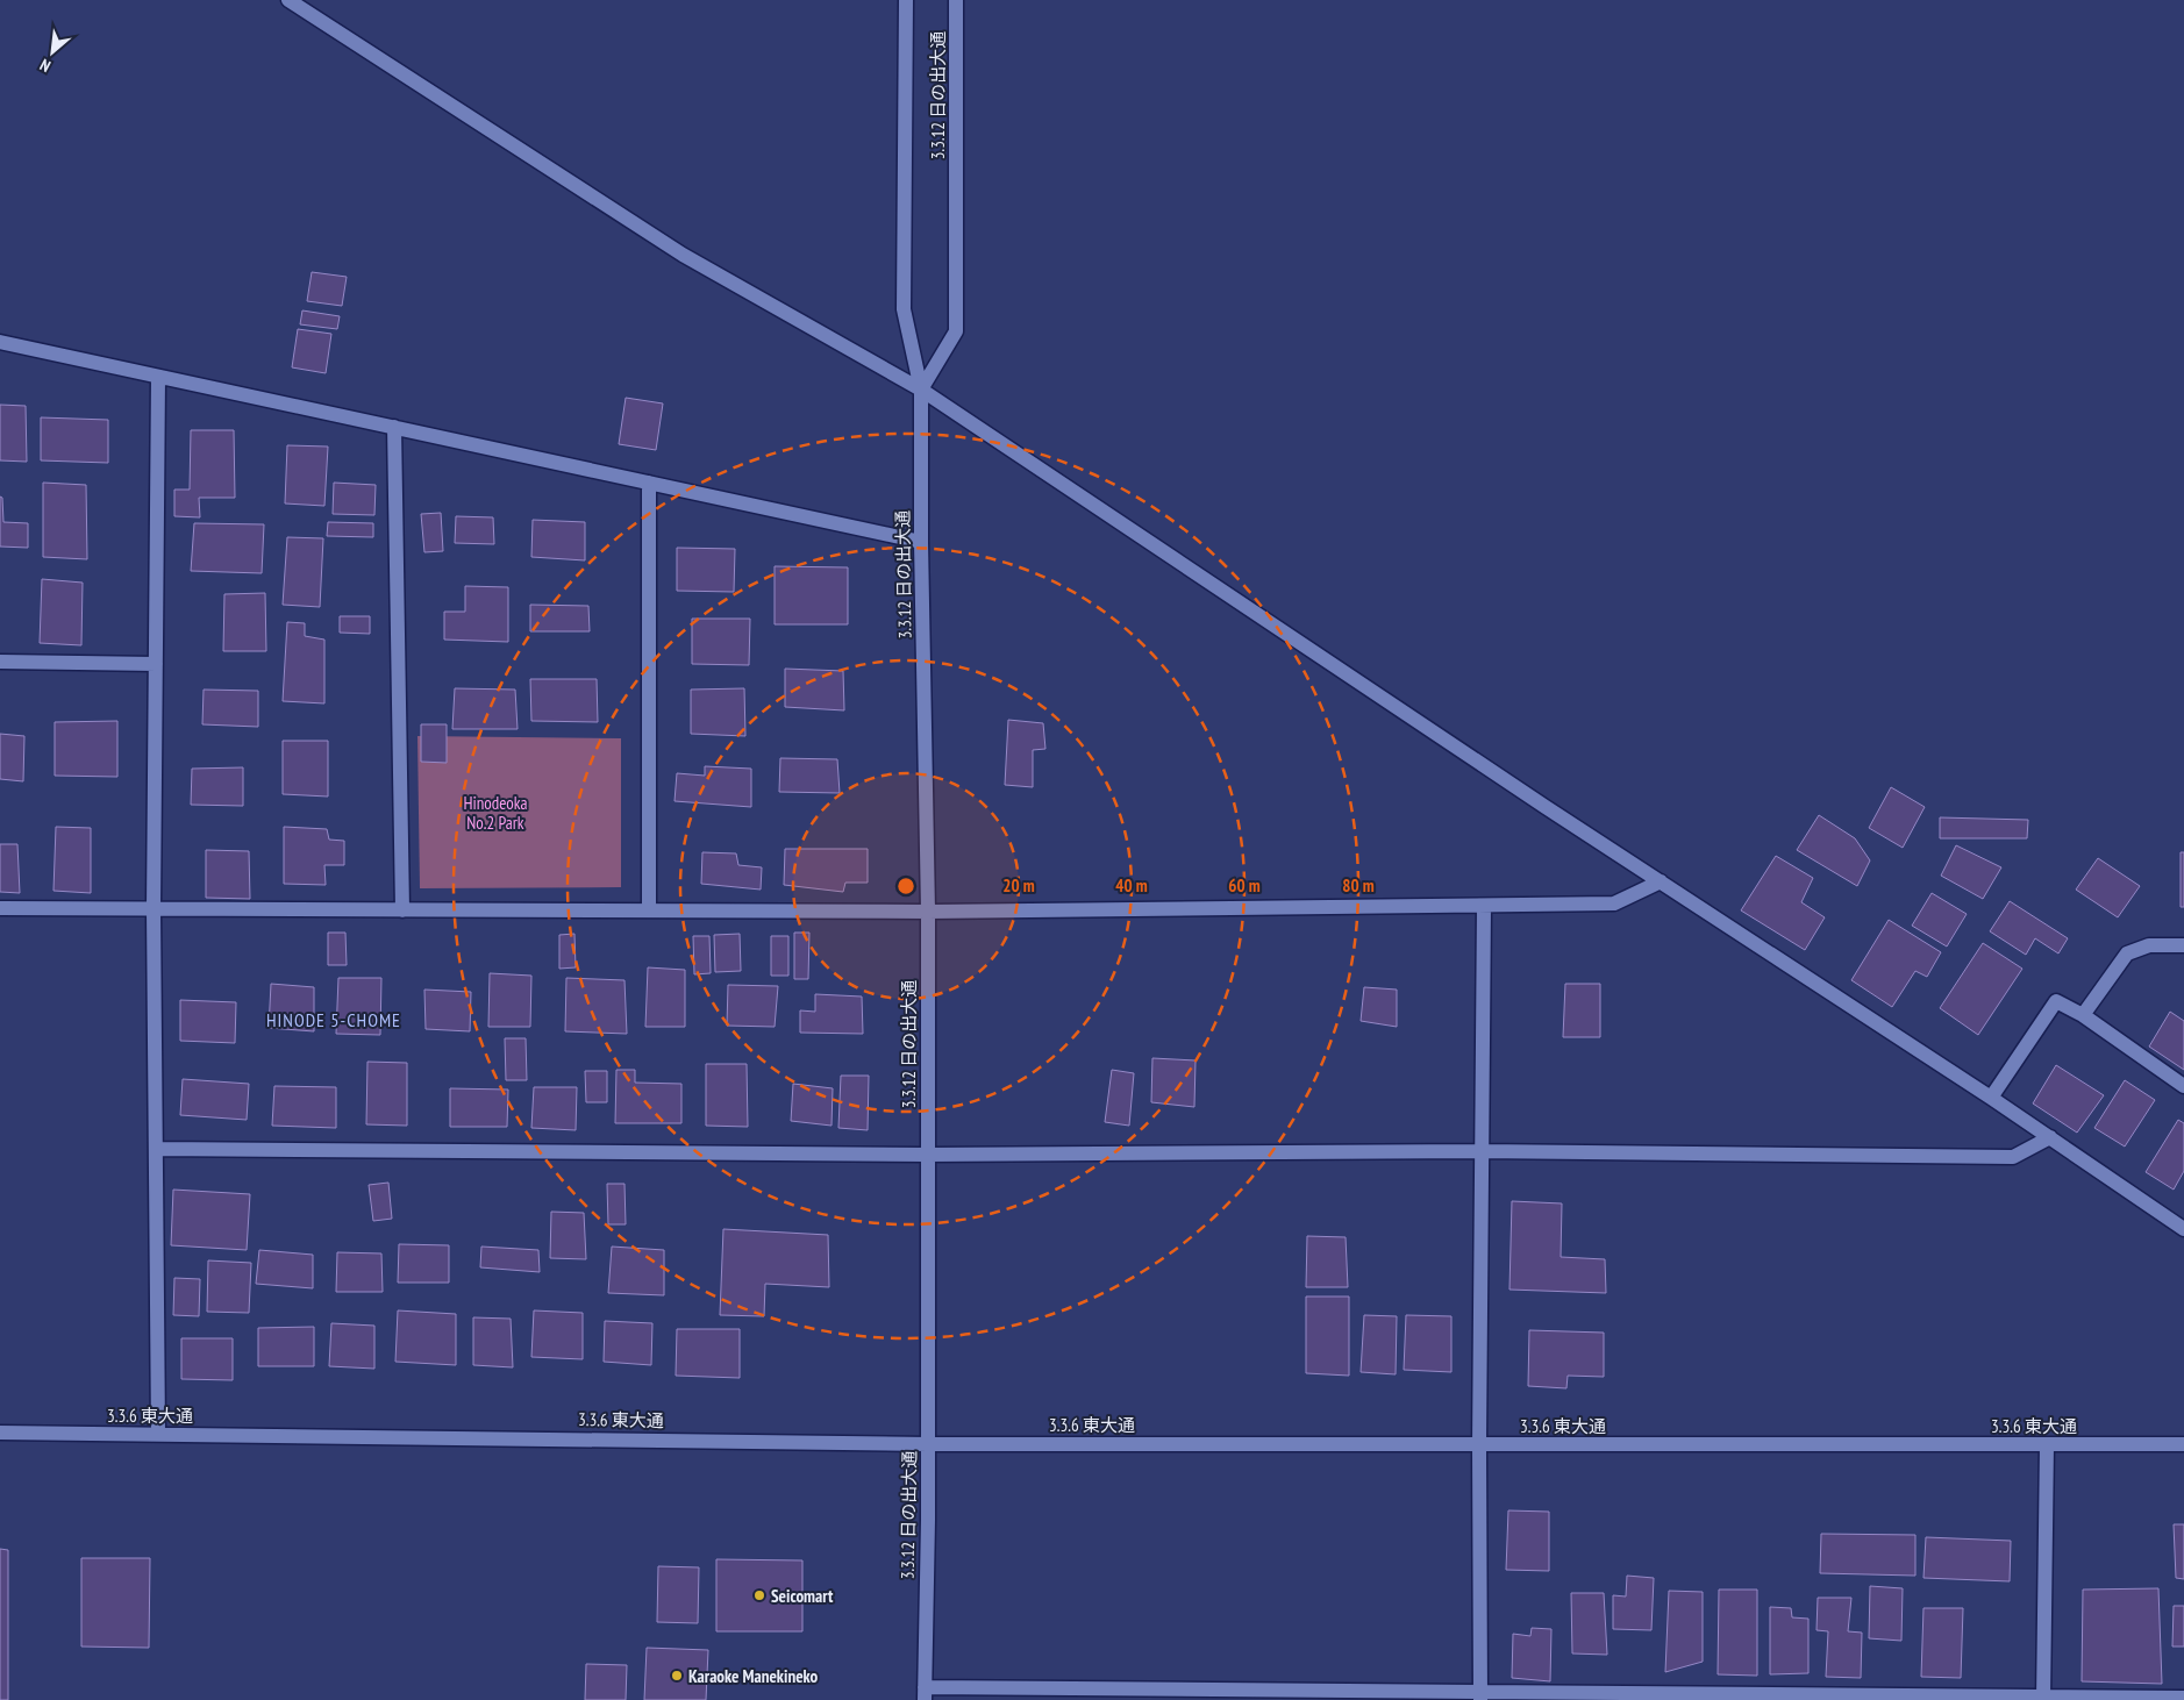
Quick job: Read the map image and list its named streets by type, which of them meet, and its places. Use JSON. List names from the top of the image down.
{
  "streets": {
    "street": ["3.3.12 日の出大通", "3.3.6 東大通"]
  },
  "crossings": [
    ["3.3.12 日の出大通", "3.3.6 東大通"]
  ],
  "districts": ["HINODE 5-CHOME"],
  "parks": ["Hinodeoka No.2 Park"],
  "places": ["Seicomart", "Karaoke Manekineko"],
  "north": "bottom left",
  "rings": [
    "20 m",
    "40 m",
    "60 m",
    "80 m"
  ]
}
